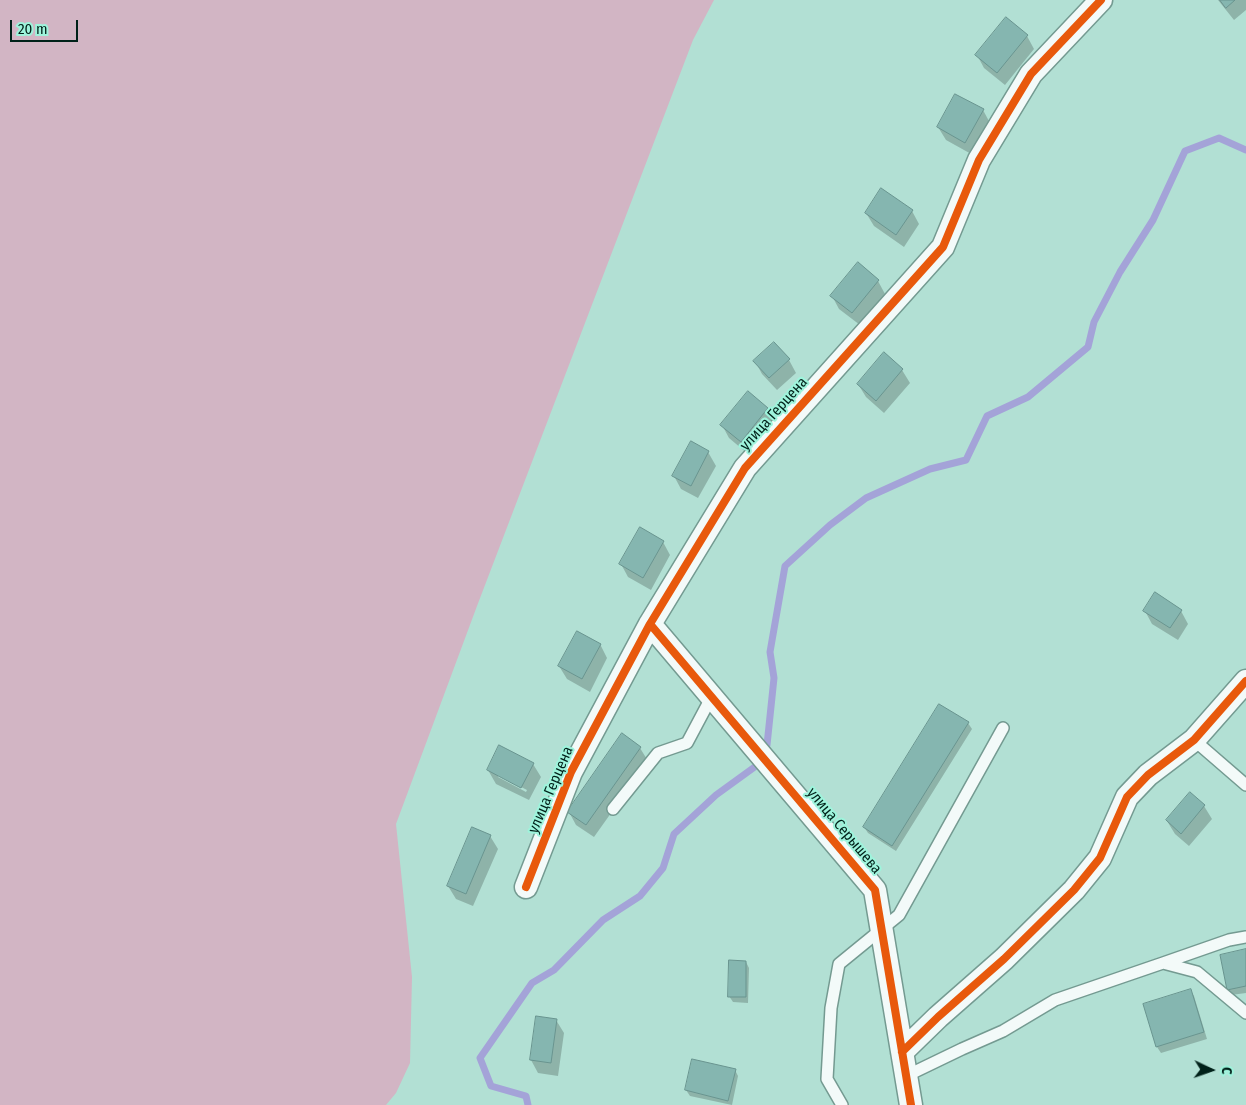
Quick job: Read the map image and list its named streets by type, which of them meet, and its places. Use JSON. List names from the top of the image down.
{
  "streets": {
    "street": ["улица Герцена", "улица Серышева"]
  },
  "crossings": [
    ["улица Герцена", "улица Серышева"]
  ],
  "scale_bar": "20 m",
  "north": "right"
}
